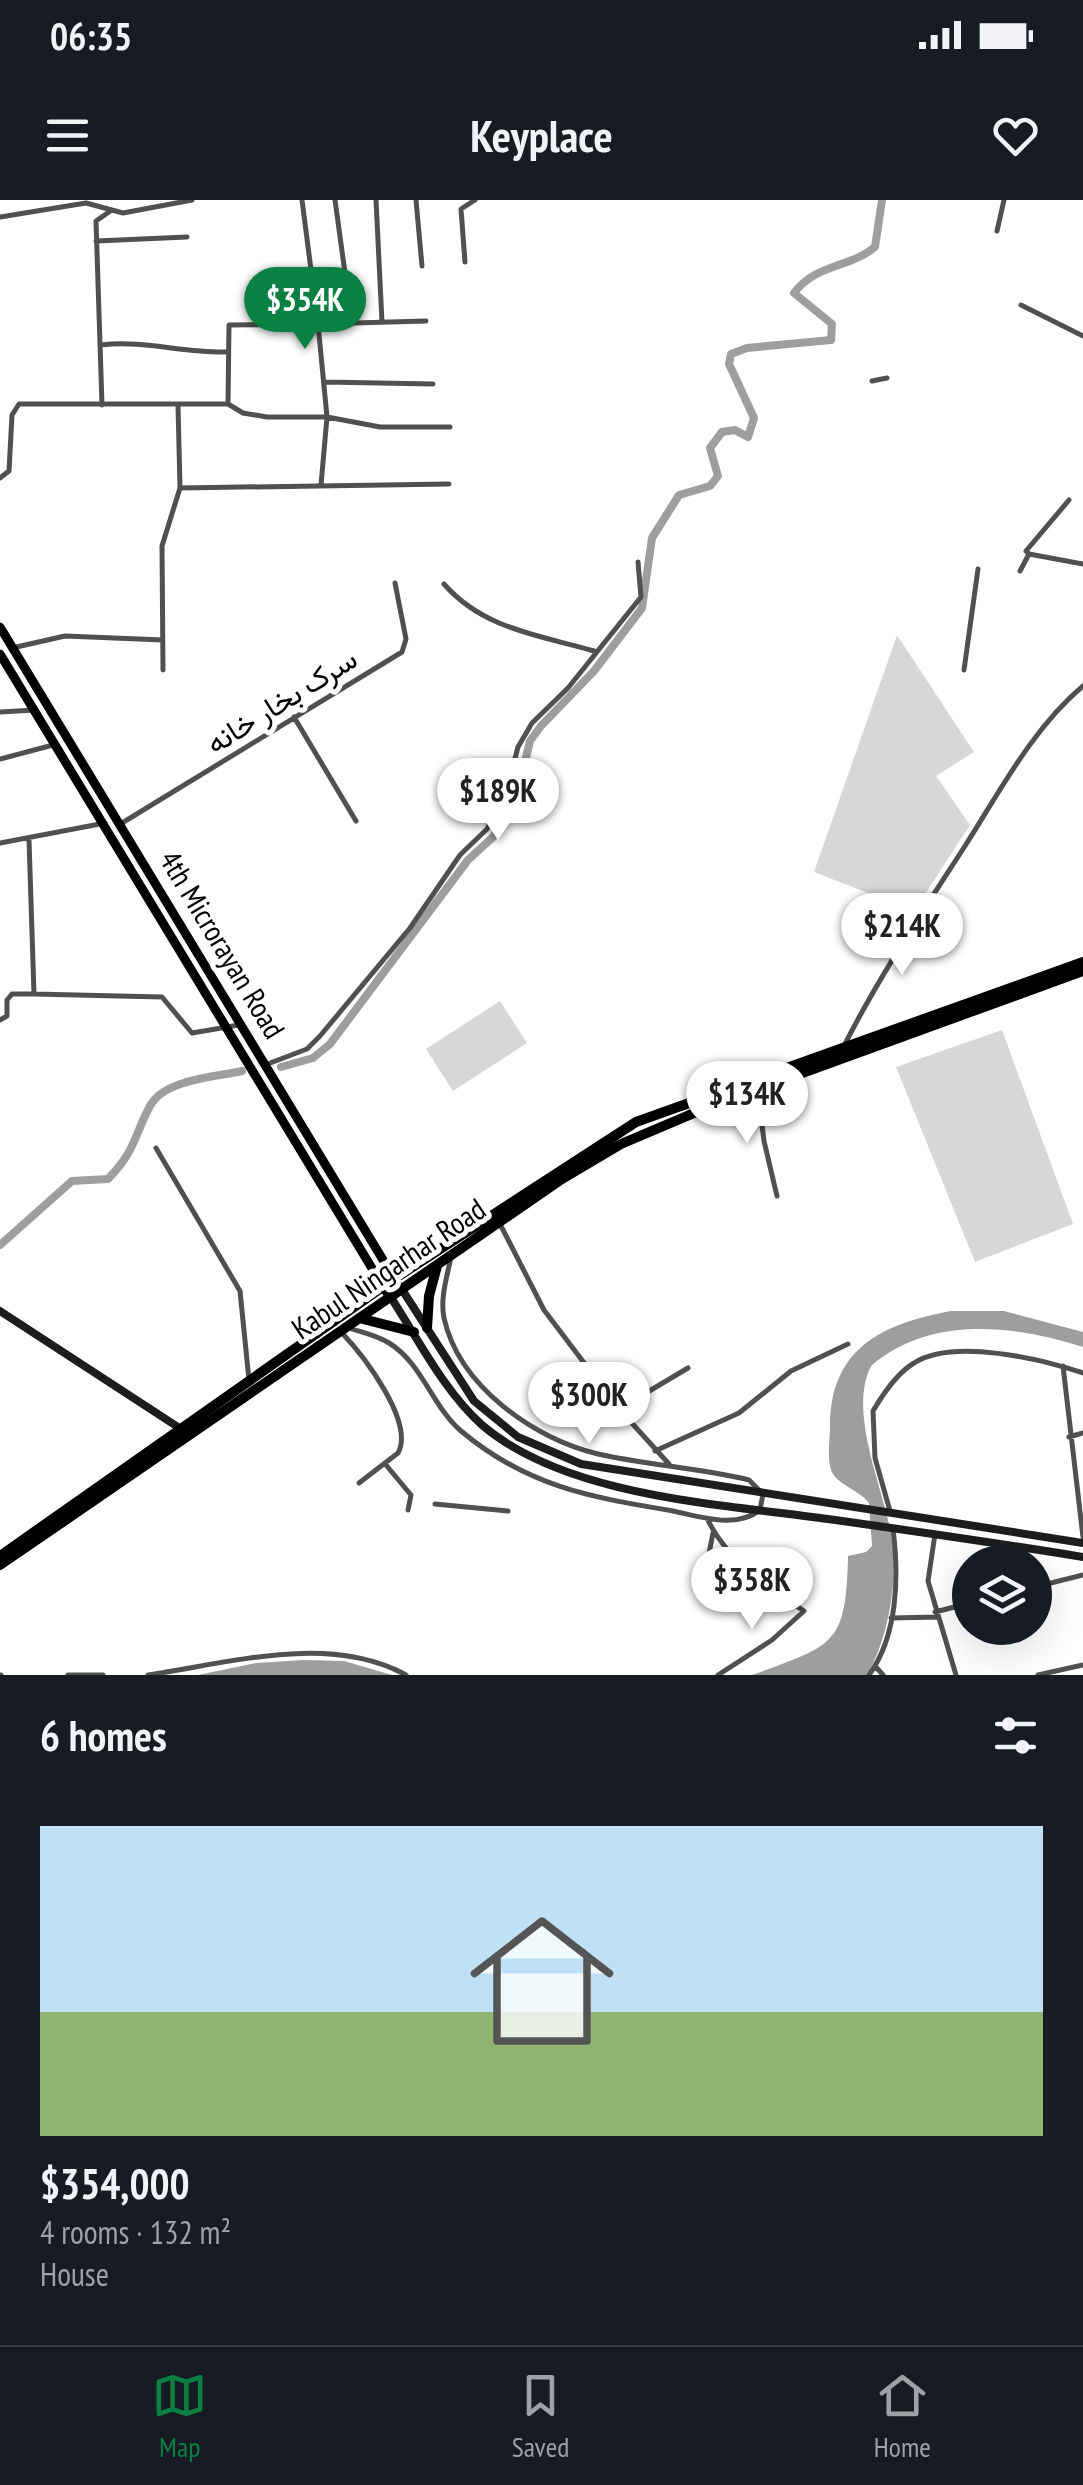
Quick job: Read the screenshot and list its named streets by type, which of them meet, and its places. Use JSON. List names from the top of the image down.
{
  "streets": {
    "highway": ["Kabul Ningarhar Road"],
    "main road": ["4th Microrayan Road"],
    "street": ["سرک بخار خانه"]
  },
  "crossings": [
    ["سرک بخار خانه", "4th Microrayan Road"],
    ["4th Microrayan Road", "Kabul Ningarhar Road"]
  ],
  "page": {
    "status": "06:35",
    "header": "Keyplace",
    "price": [
      "$354K",
      "$189K",
      "$214K",
      "$134K",
      "$300K",
      "$358K"
    ],
    "heading": "6 homes",
    "list": [
      {
        "name": "$354,000",
        "note": "4 rooms · 132 m² · House"
      }
    ],
    "tabs": ["Map", "Saved", "Home"]
  }
}
